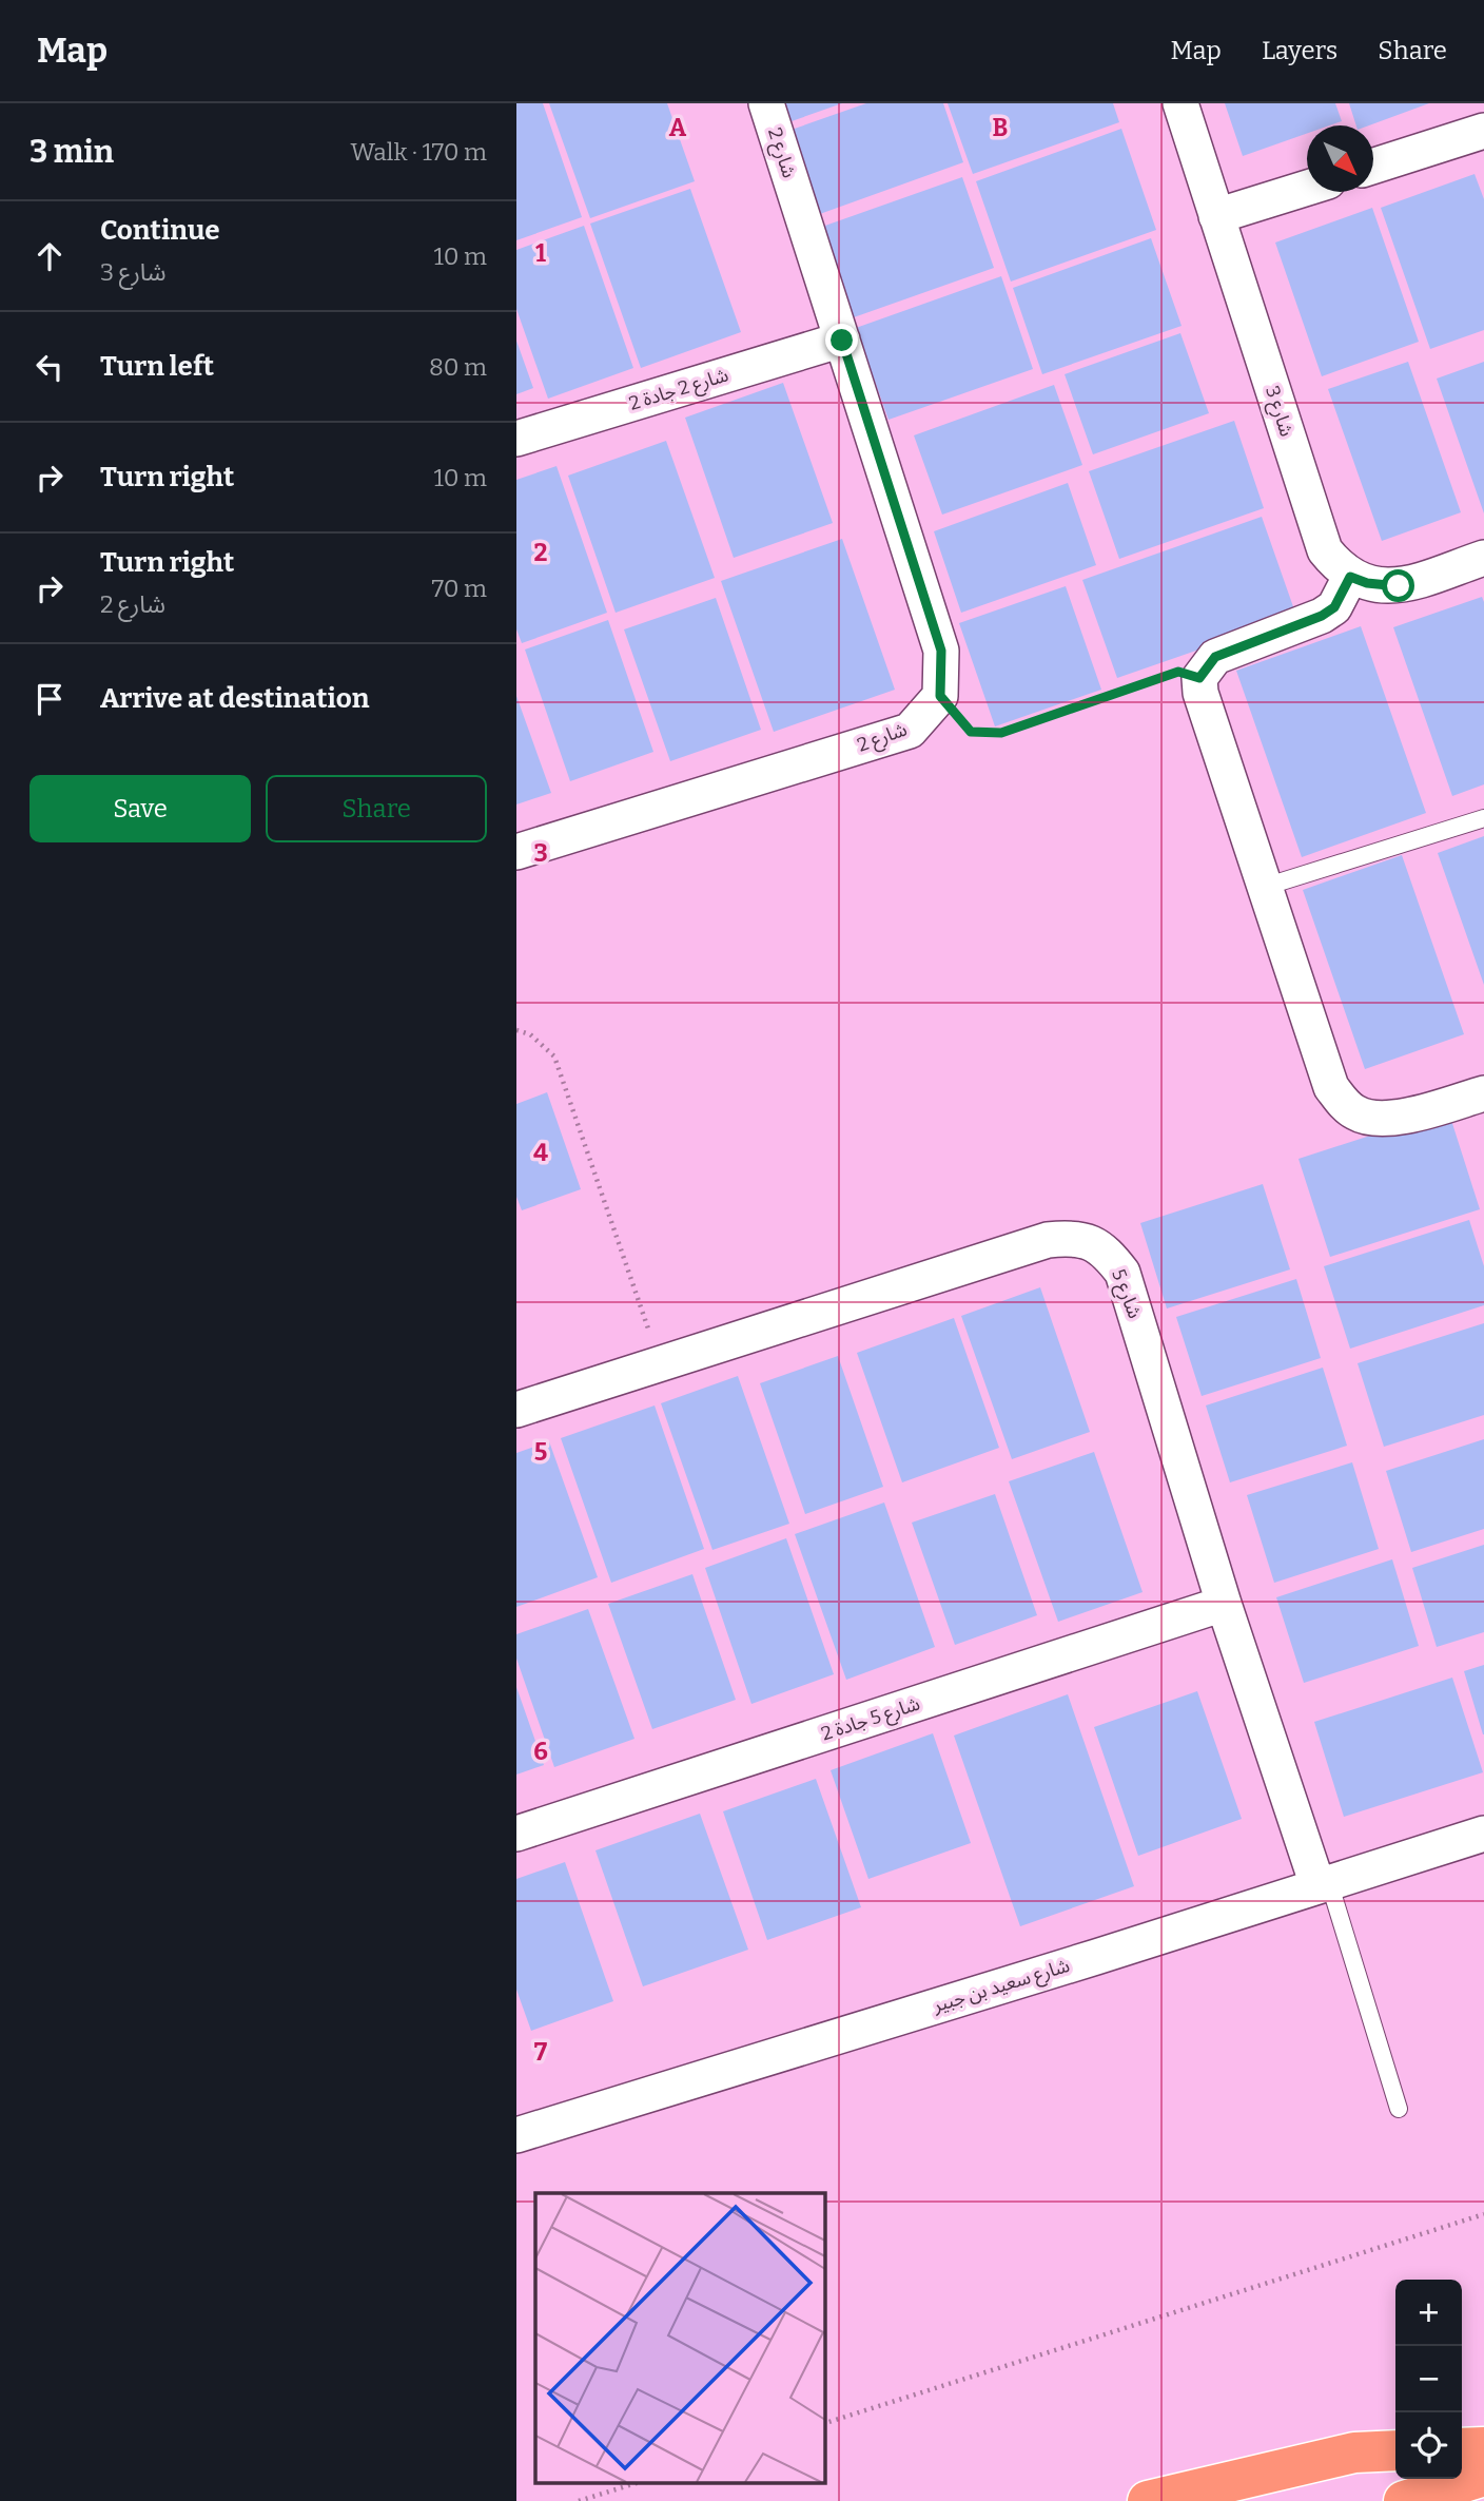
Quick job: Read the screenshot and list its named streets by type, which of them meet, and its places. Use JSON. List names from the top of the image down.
{
  "streets": {
    "street": [
      "شارع 2",
      "شارع 2 جادة 2",
      "شارع 3",
      "شارع 5",
      "شارع 5 جادة 2",
      "شارع سعيد بن جبير"
    ]
  },
  "crossings": [
    ["شارع 2", "شارع 2 جادة 2"],
    ["شارع 5", "شارع 5 جادة 2"],
    ["شارع 5", "شارع سعيد بن جبير"]
  ],
  "north": "bottom right",
  "page": {
    "header": "Map",
    "nav": ["Map", "Layers", "Share"],
    "heading": ["3 min", "Walk · 170 m"],
    "list": [
      ["Continue", "شارع 3", "10 m"],
      ["Turn left", "80 m"],
      ["Turn right", "10 m"],
      ["Turn right", "شارع 2", "70 m"],
      "Arrive at destination"
    ],
    "buttons": ["Save", "Share"],
    "map_buttons": ["+", "−"]
  },
  "grid": {
    "columns": ["A", "B"],
    "rows": [
      "1",
      "2",
      "3",
      "4",
      "5",
      "6",
      "7"
    ]
  }
}
